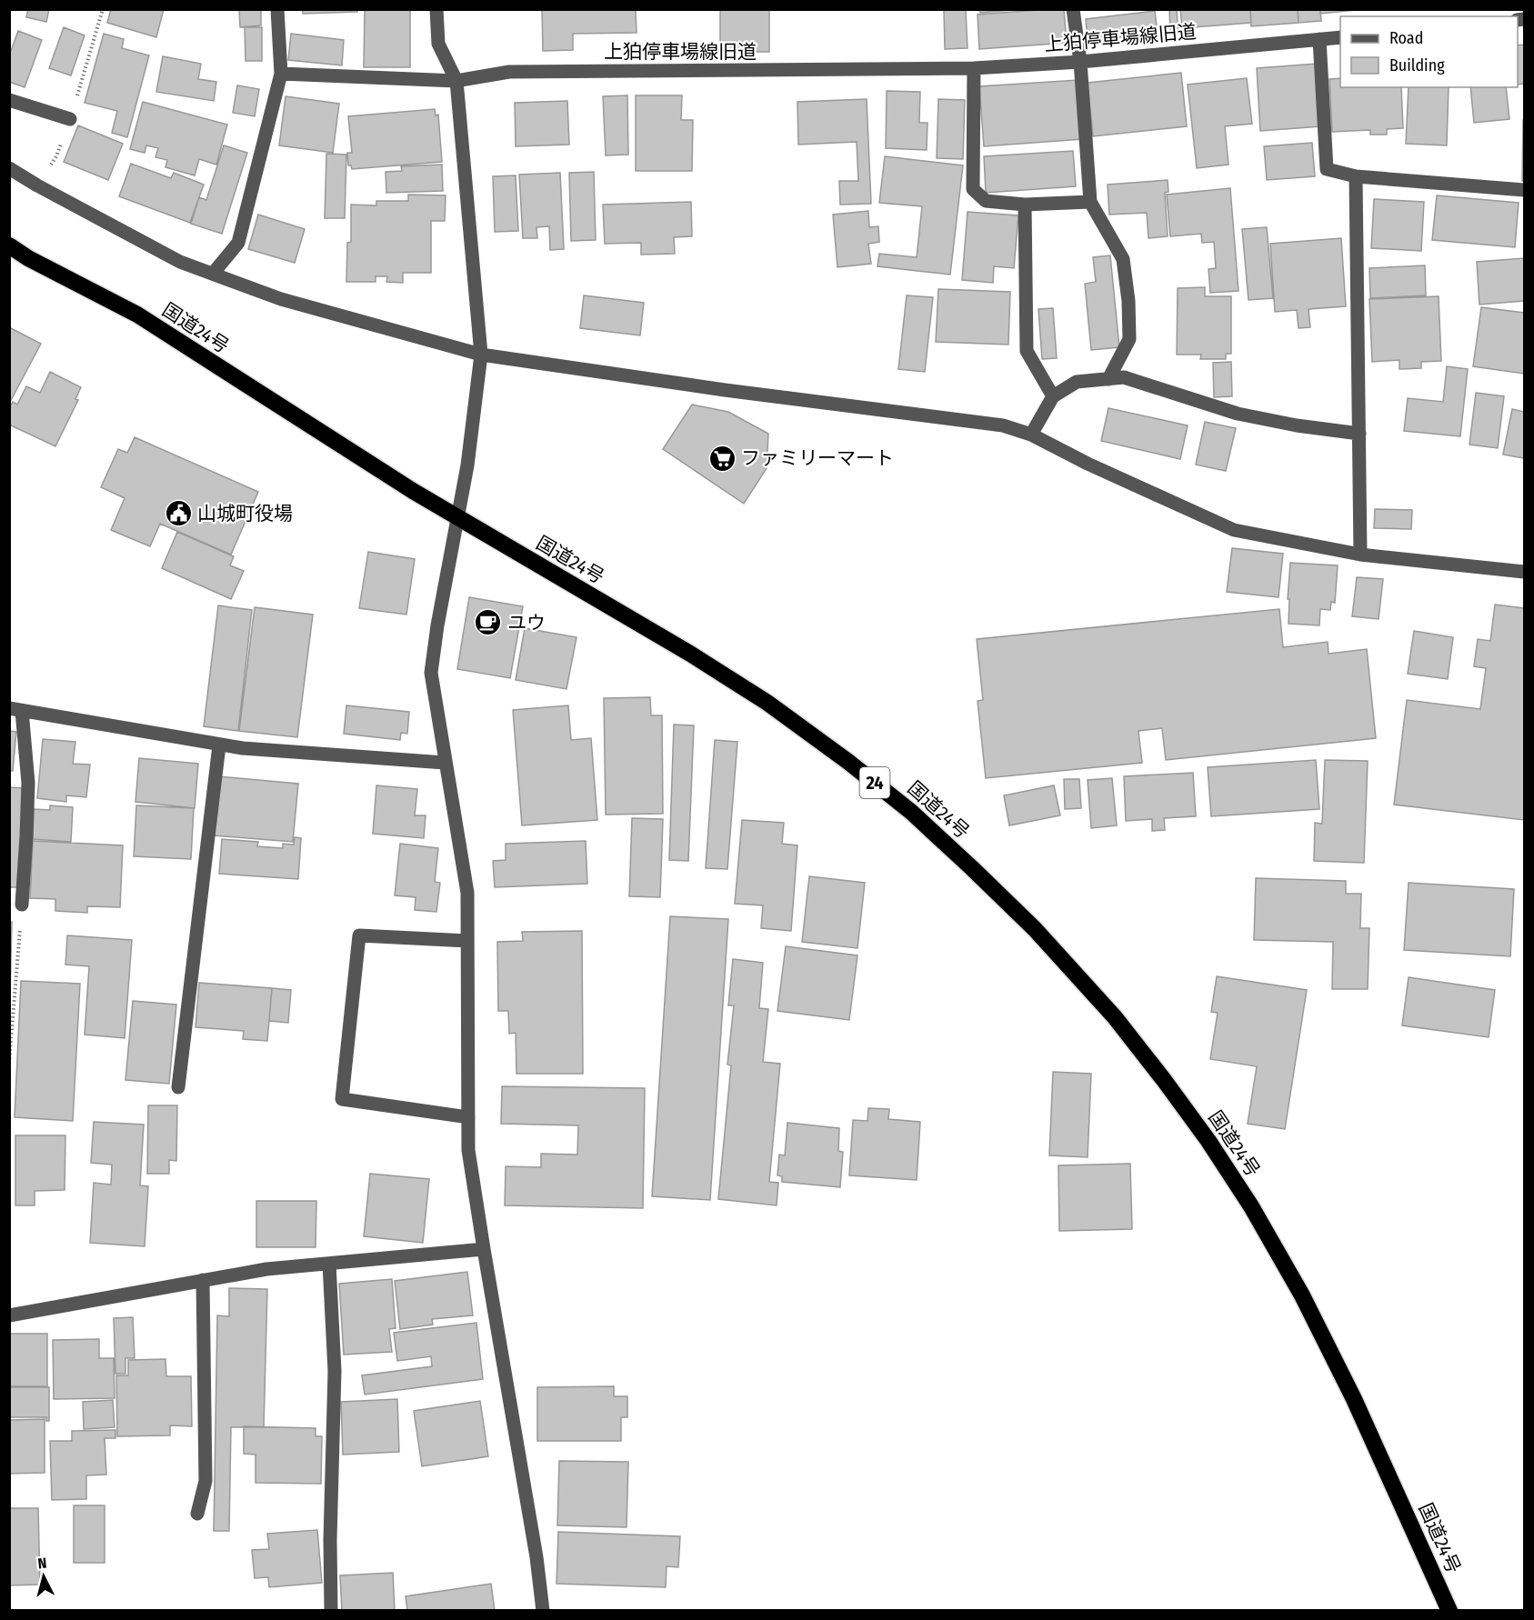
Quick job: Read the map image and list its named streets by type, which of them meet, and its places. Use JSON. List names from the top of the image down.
{
  "streets": {
    "highway": ["国道24号", "24"],
    "street": ["上狛停車場線旧道"]
  },
  "places": {
    "supermarket": ["ファミリーマート"],
    "public building": ["山城町役場"],
    "cafe": ["ユウ"]
  },
  "legend": ["Road", "Building"],
  "north": "top"
}
